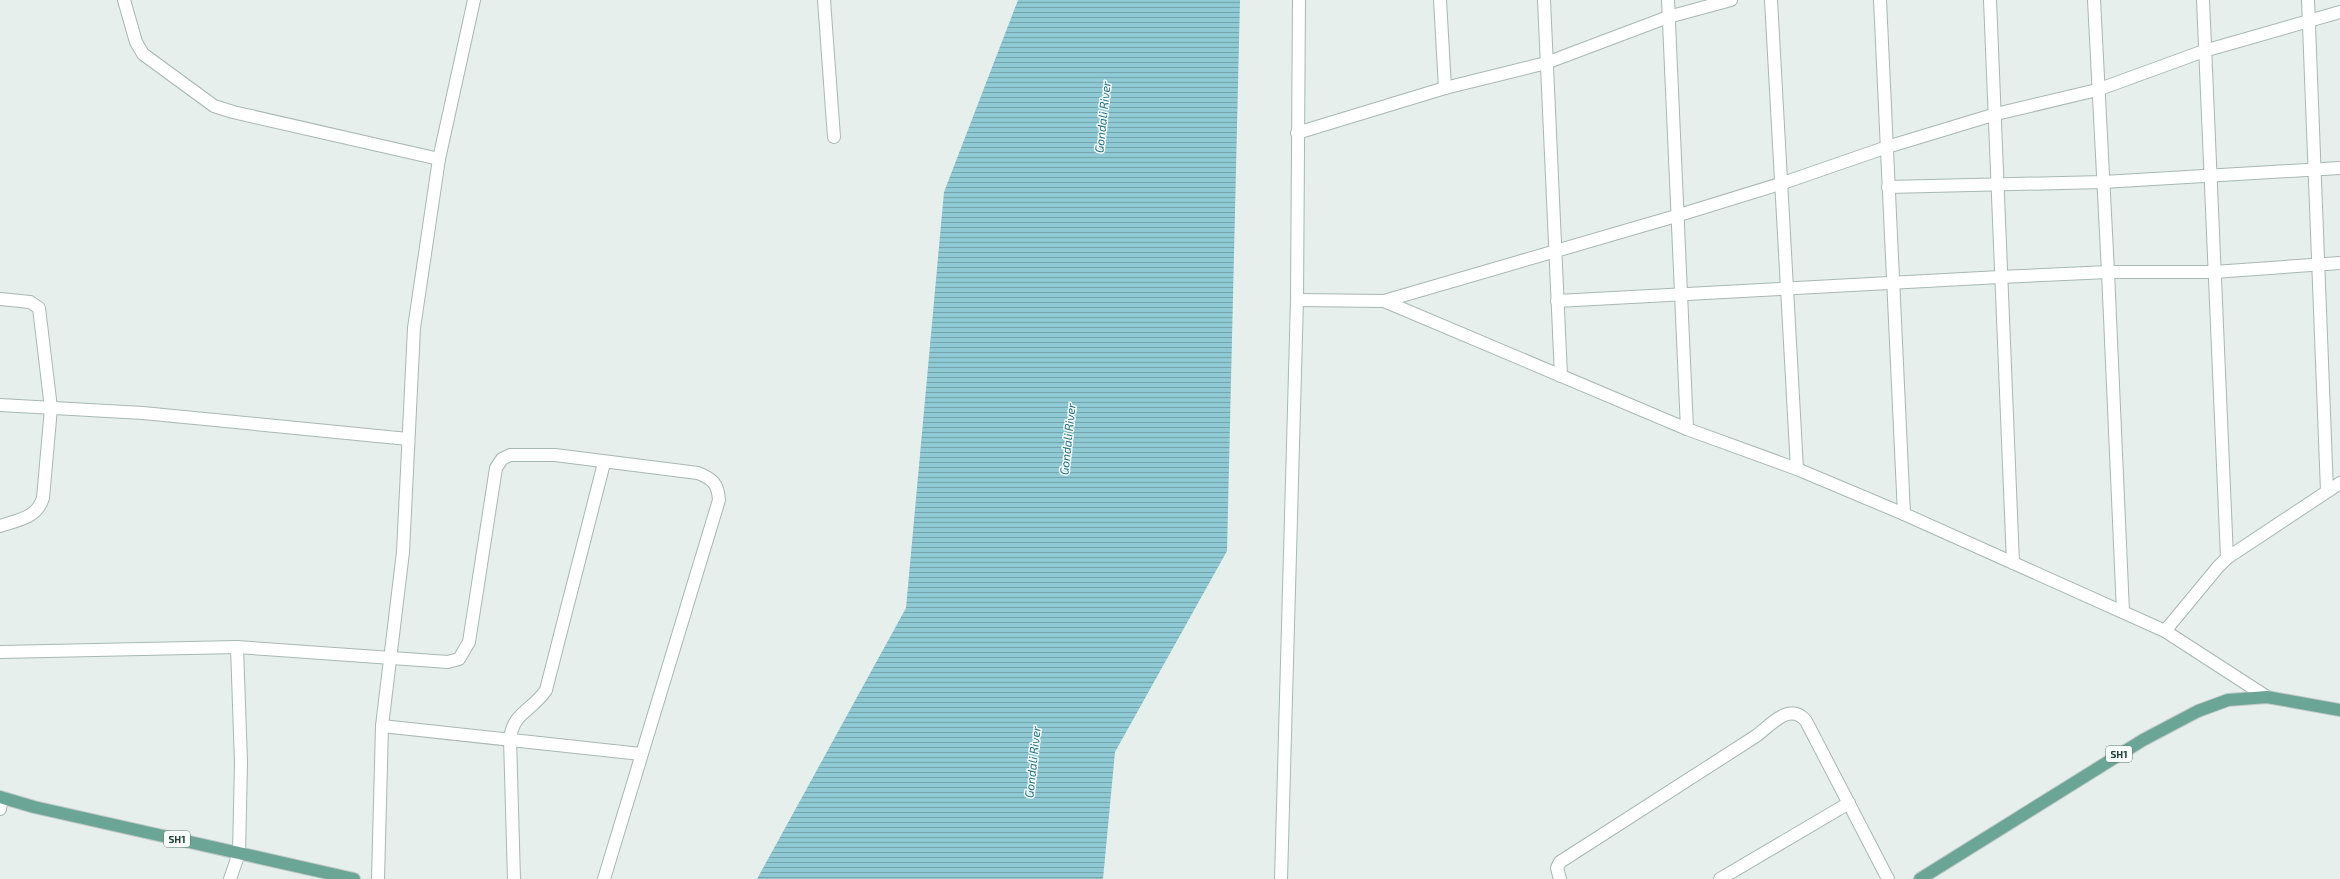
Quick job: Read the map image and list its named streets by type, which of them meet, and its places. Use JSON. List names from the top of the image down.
{
  "streets": {
    "main road": ["SH1"]
  },
  "water": ["Gondali River"]
}
